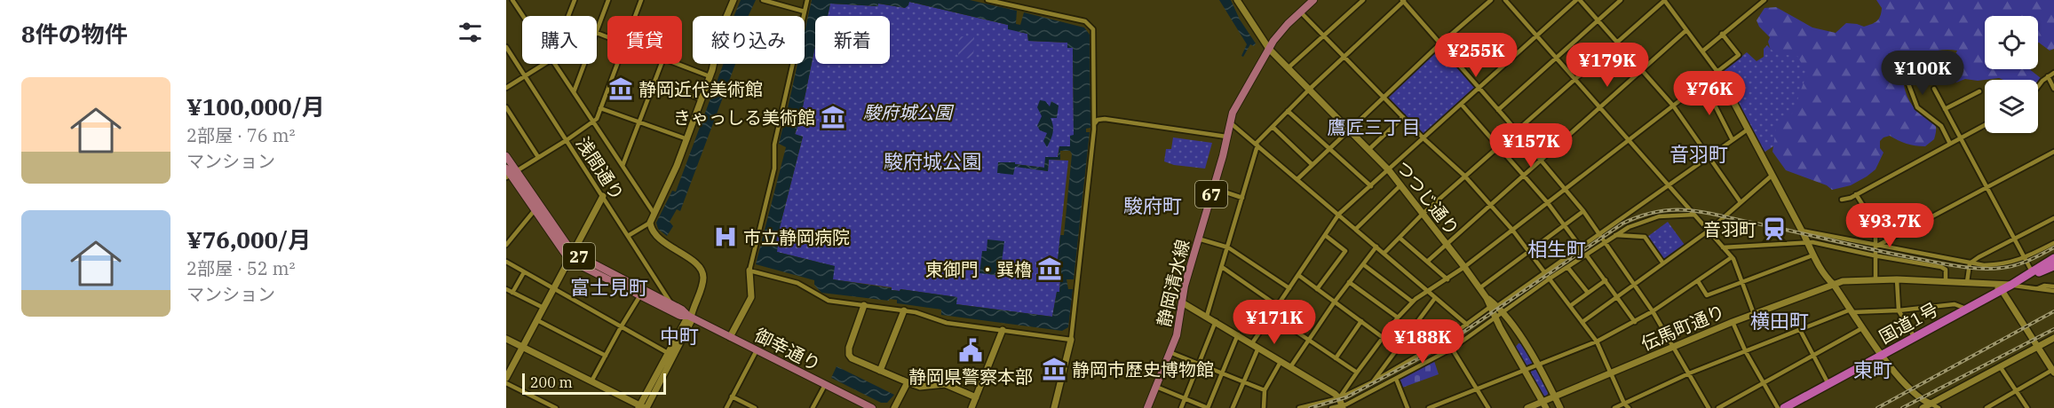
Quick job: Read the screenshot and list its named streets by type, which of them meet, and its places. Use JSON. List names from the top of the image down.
{
  "streets": {
    "highway": ["国道1号"],
    "main road": [
      "67",
      "27",
      "静岡清水線",
      "御幸通り"
    ],
    "street": ["浅間通り", "つつじ通り", "伝馬町通り"]
  },
  "crossings": [
    ["浅間通り", "27"],
    ["つつじ通り", "静岡清水線"],
    ["つつじ通り", "伝馬町通り"],
    ["27", "御幸通り"],
    ["国道1号", "伝馬町通り"]
  ],
  "districts": [
    "鷹匠三丁目",
    "音羽町",
    "駿府城公園",
    "駿府町",
    "相生町",
    "富士見町",
    "横田町",
    "中町",
    "東町"
  ],
  "parks": ["駿府城公園"],
  "places": {
    "museum": [
      "静岡近代美術館",
      "きゃっしる美術館",
      "東御門・巽櫓",
      "静岡市歴史博物館"
    ],
    "station": ["音羽町"],
    "hospital": ["市立静岡病院"],
    "public building": ["静岡県警察本部"]
  },
  "scale_bar": "200 m",
  "page": {
    "heading": "8件の物件",
    "chip": [
      "購入",
      "賃貸",
      "絞り込み",
      "新着"
    ],
    "price": [
      "¥255K",
      "¥179K",
      "¥100K",
      "¥76K",
      "¥157K",
      "¥93.7K",
      "¥171K",
      "¥188K"
    ],
    "list": [
      {
        "name": "¥100,000/月",
        "note": "2部屋 · 76 m² · マンション"
      },
      {
        "name": "¥76,000/月",
        "note": "2部屋 · 52 m² · マンション"
      }
    ],
    "scale": "200 m"
  }
}
